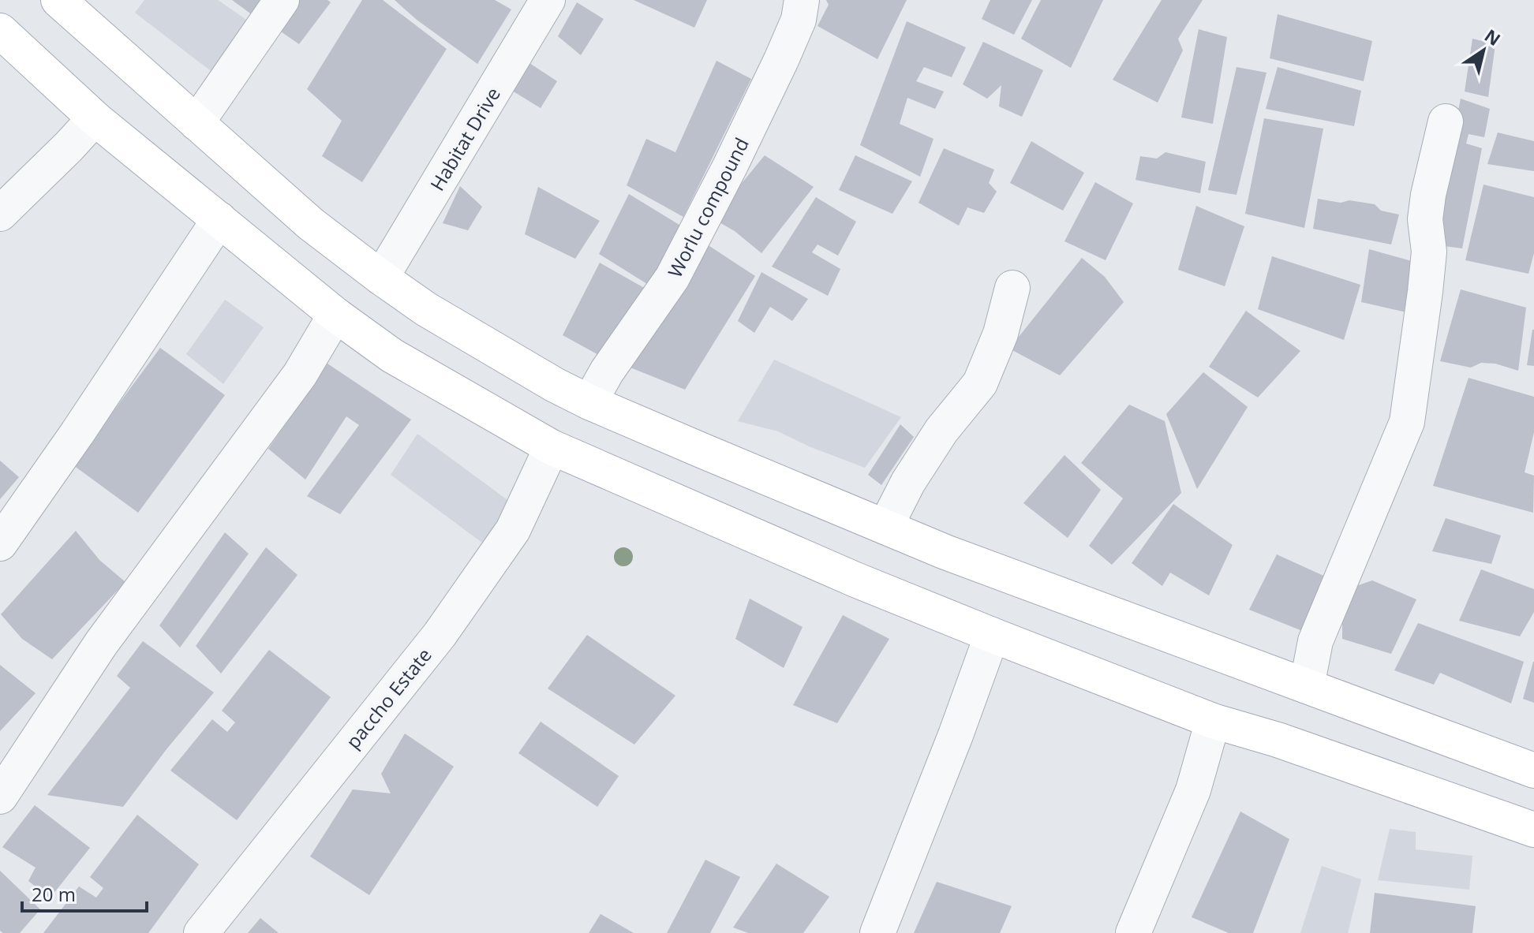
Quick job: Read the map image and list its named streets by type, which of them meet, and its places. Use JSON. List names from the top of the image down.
{
  "streets": {
    "street": ["Habitat Drive", "Worlu compound", "paccho Estate"]
  },
  "scale_bar": "20 m",
  "north": "top right"
}
